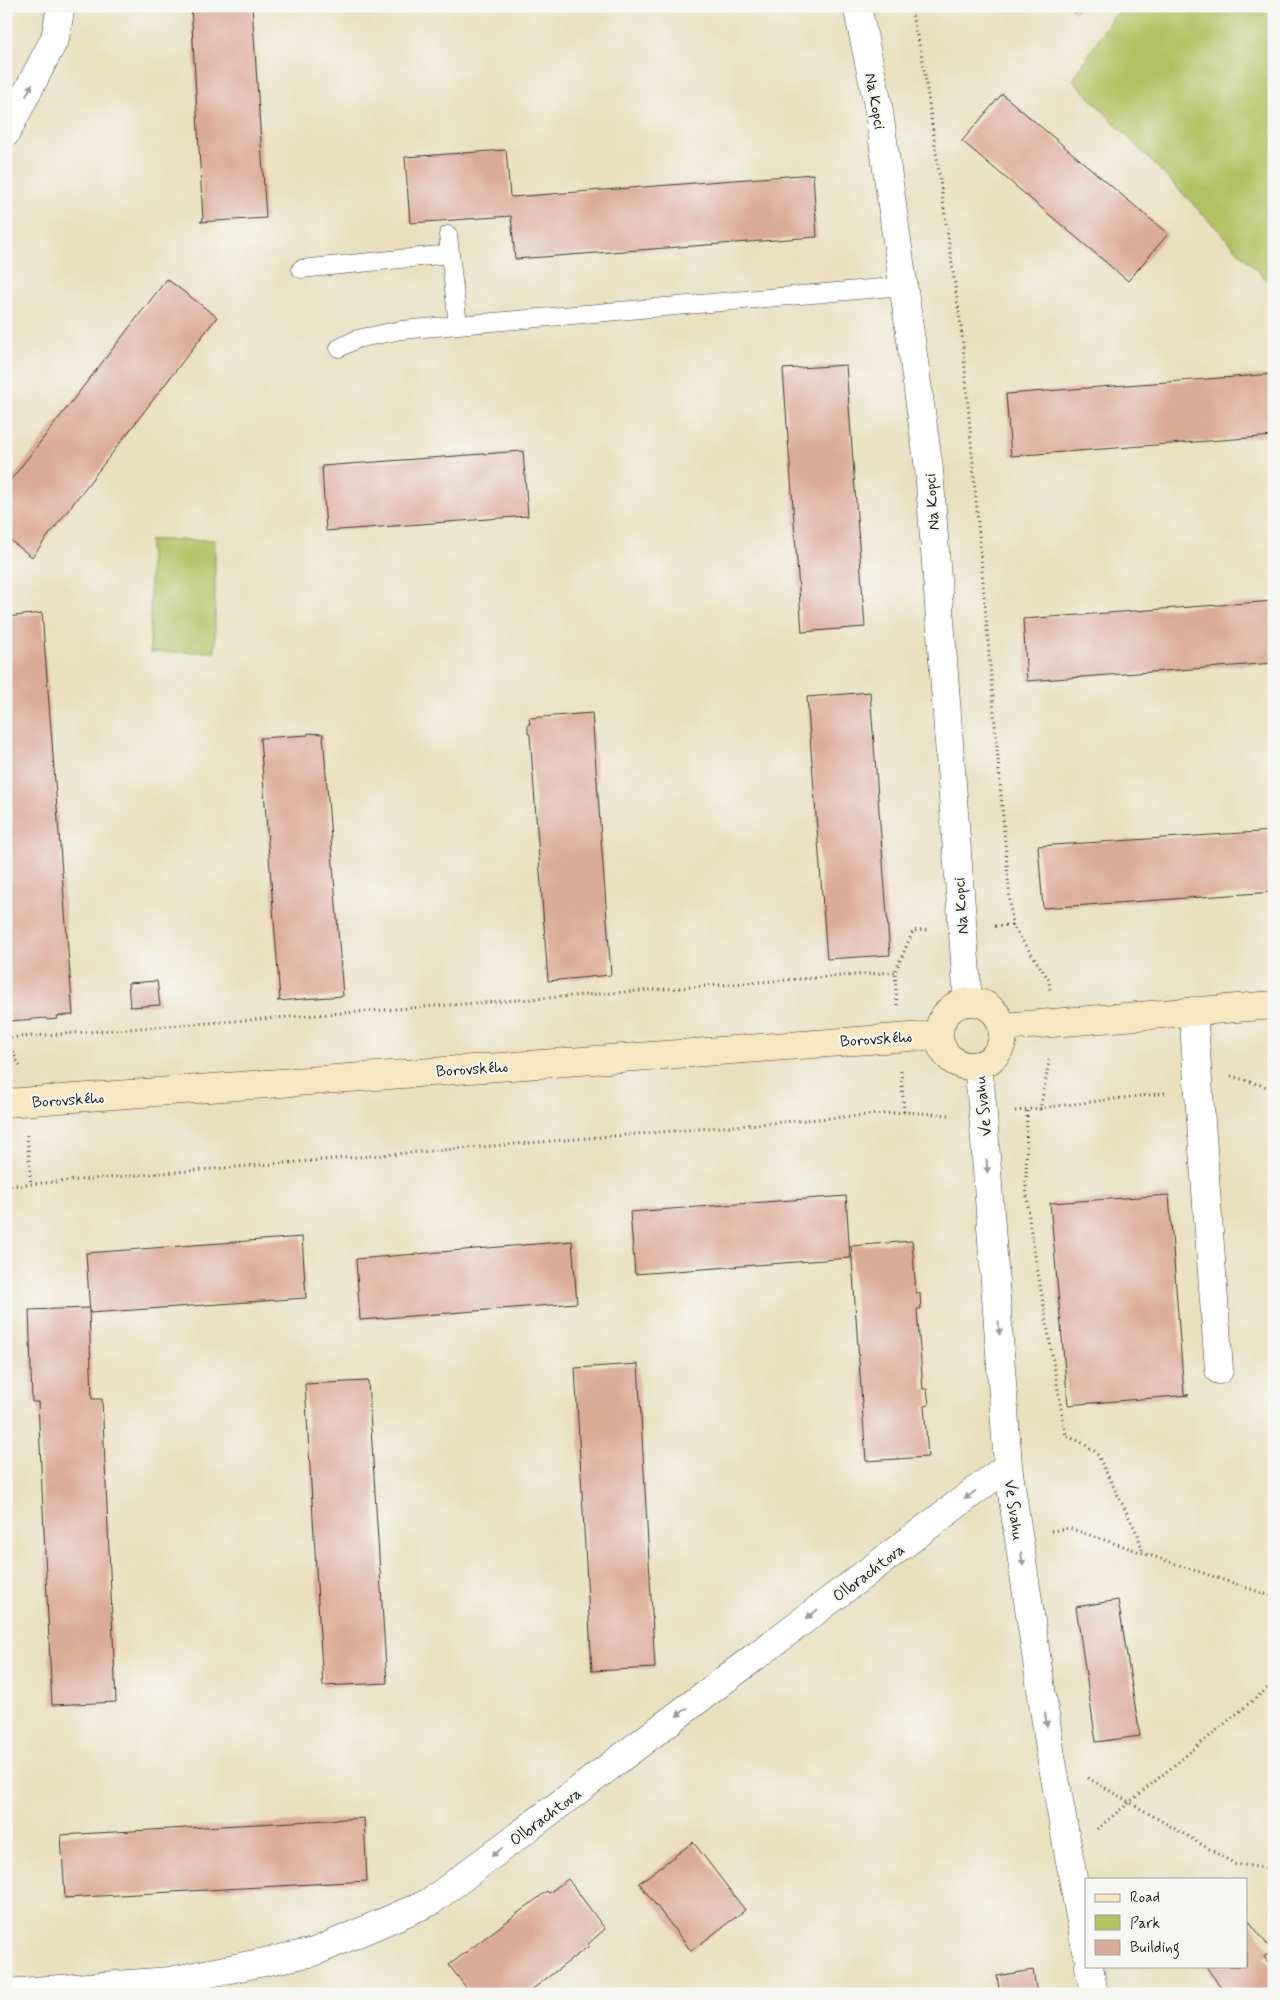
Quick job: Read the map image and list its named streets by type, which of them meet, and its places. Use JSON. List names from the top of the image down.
{
  "streets": {
    "main road": ["Borovského"],
    "street": ["Na Kopci", "Ve Svahu", "Olbrachtova"]
  },
  "crossings": [
    ["Na Kopci", "Borovského"],
    ["Na Kopci", "Ve Svahu"],
    ["Borovského", "Ve Svahu"],
    ["Ve Svahu", "Olbrachtova"]
  ],
  "one_way": ["Olbrachtova"],
  "legend": ["Road", "Park", "Building"]
}
